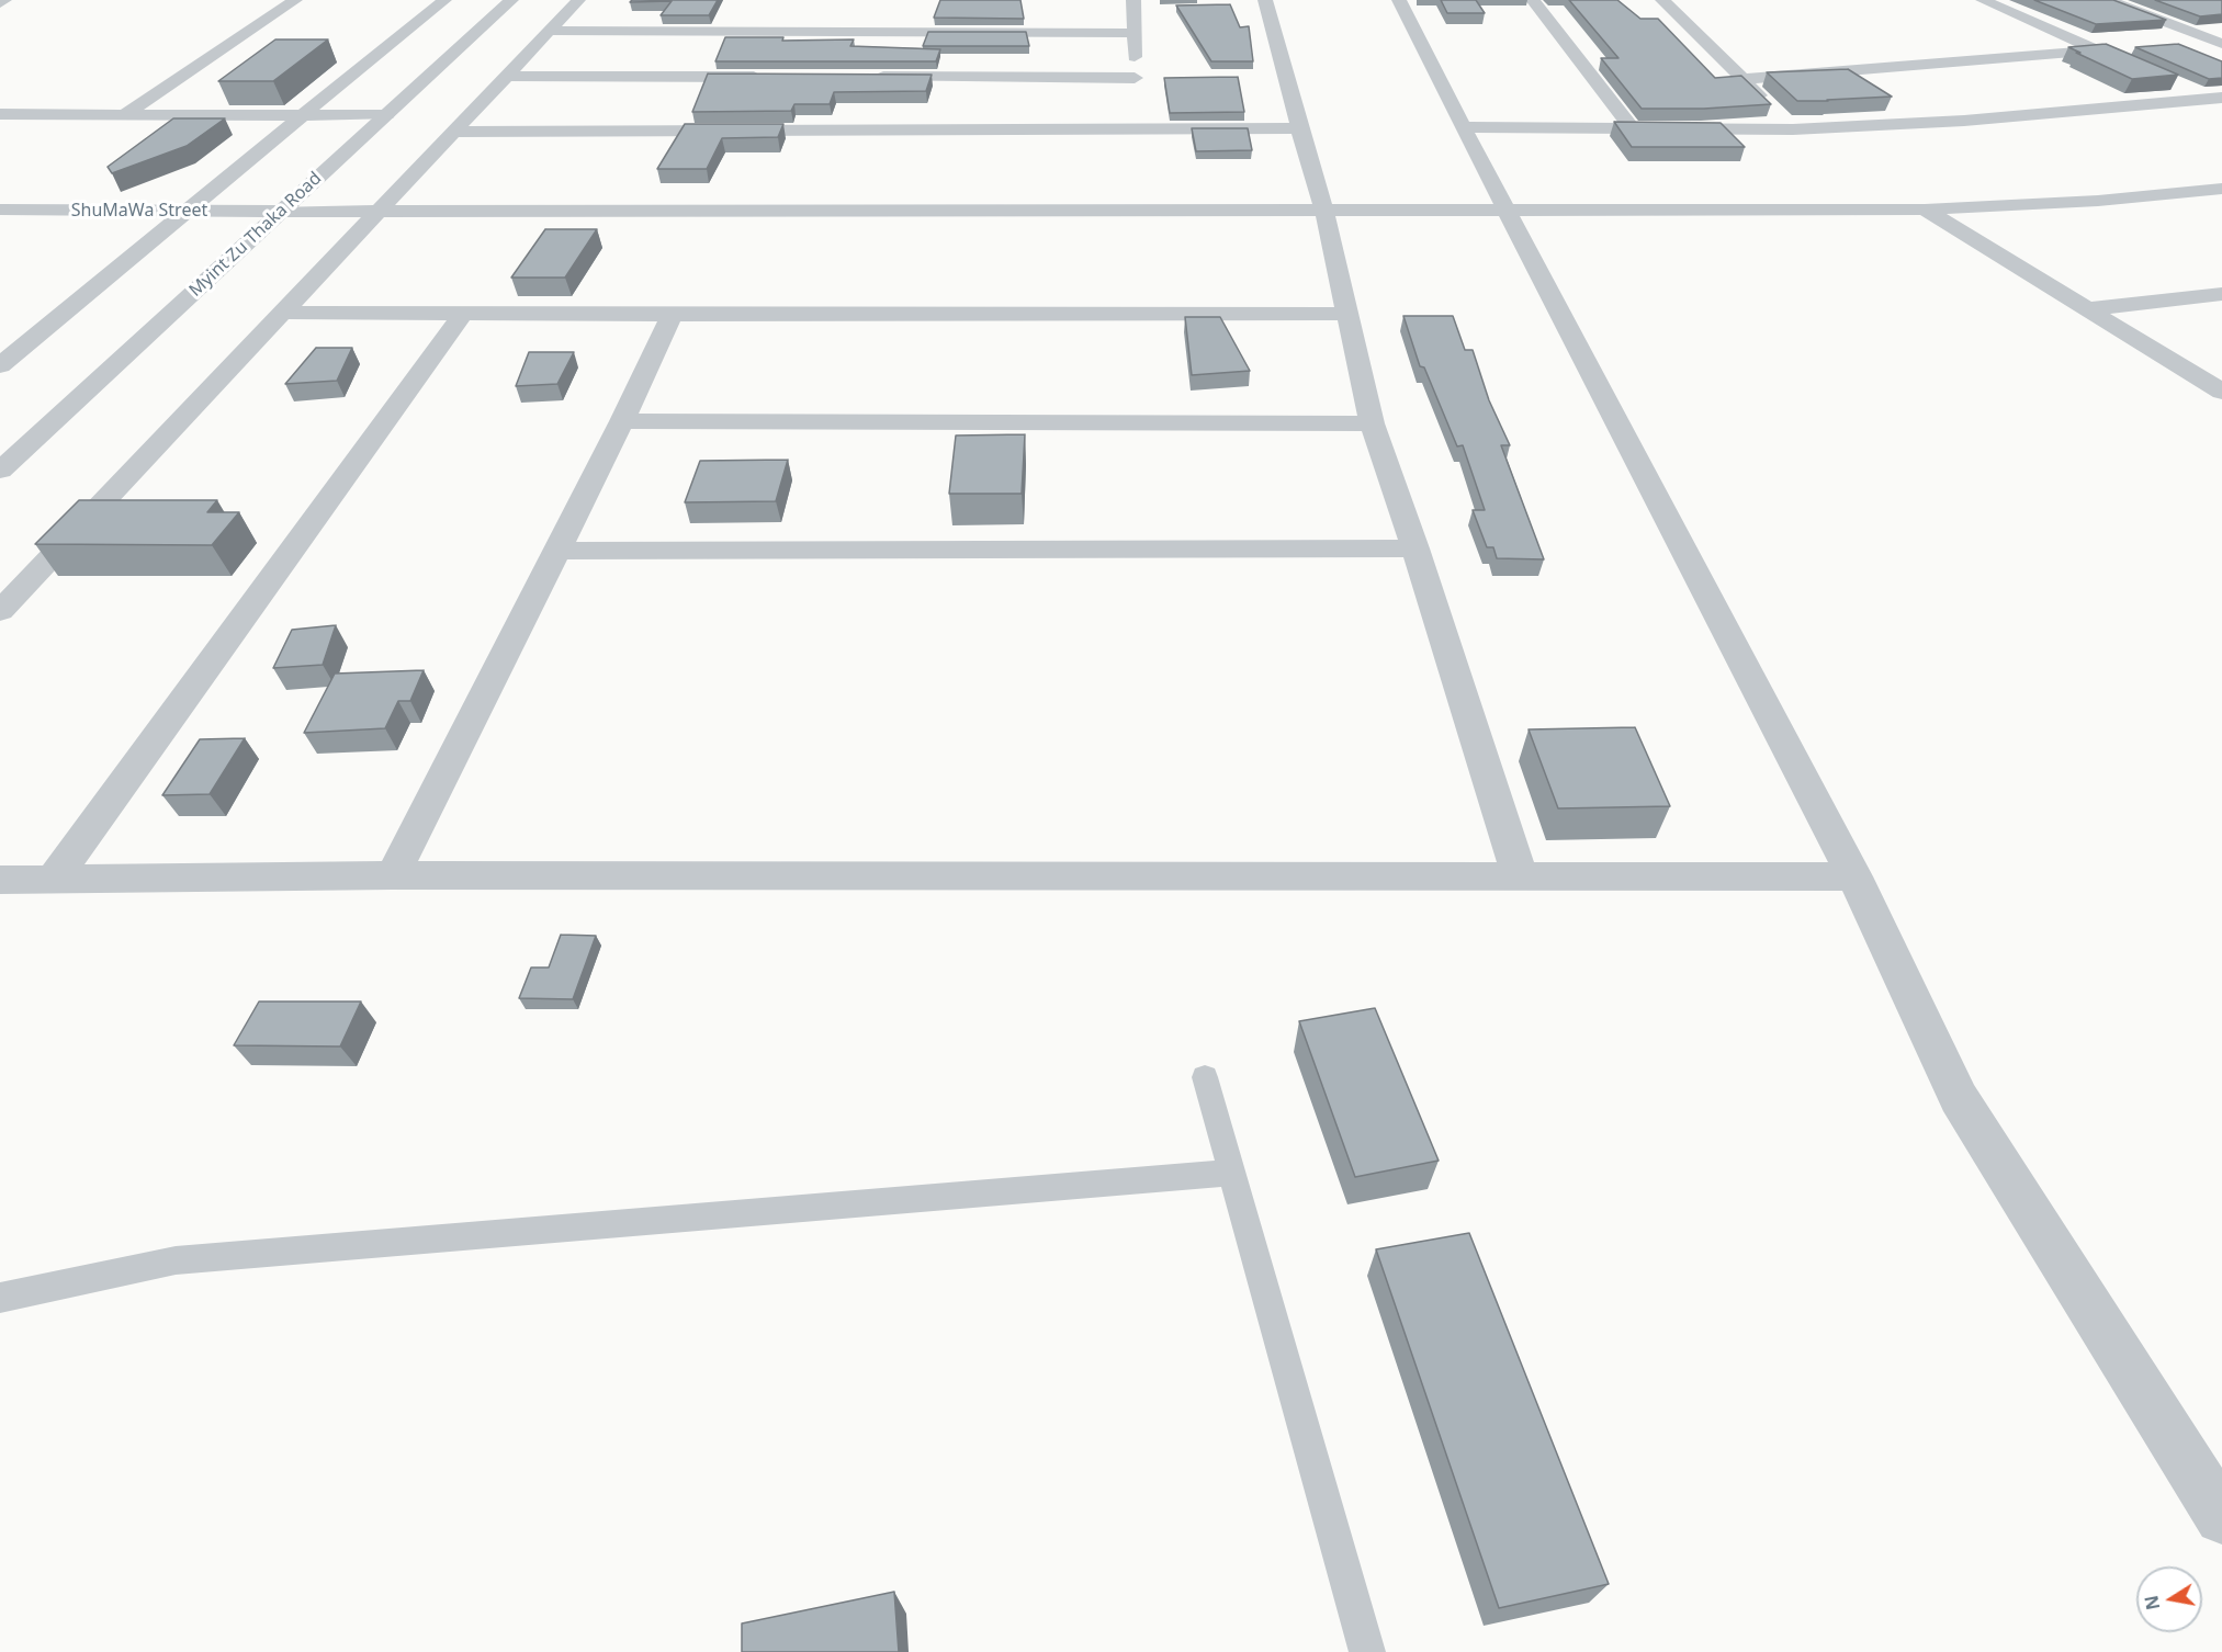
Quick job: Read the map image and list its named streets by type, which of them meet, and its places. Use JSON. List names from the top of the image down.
{
  "streets": {
    "street": ["ShuMaWa Street", "Myint Zu Thaka Road"]
  },
  "crossings": [
    ["ShuMaWa Street", "Myint Zu Thaka Road"]
  ],
  "north": "left"
}
